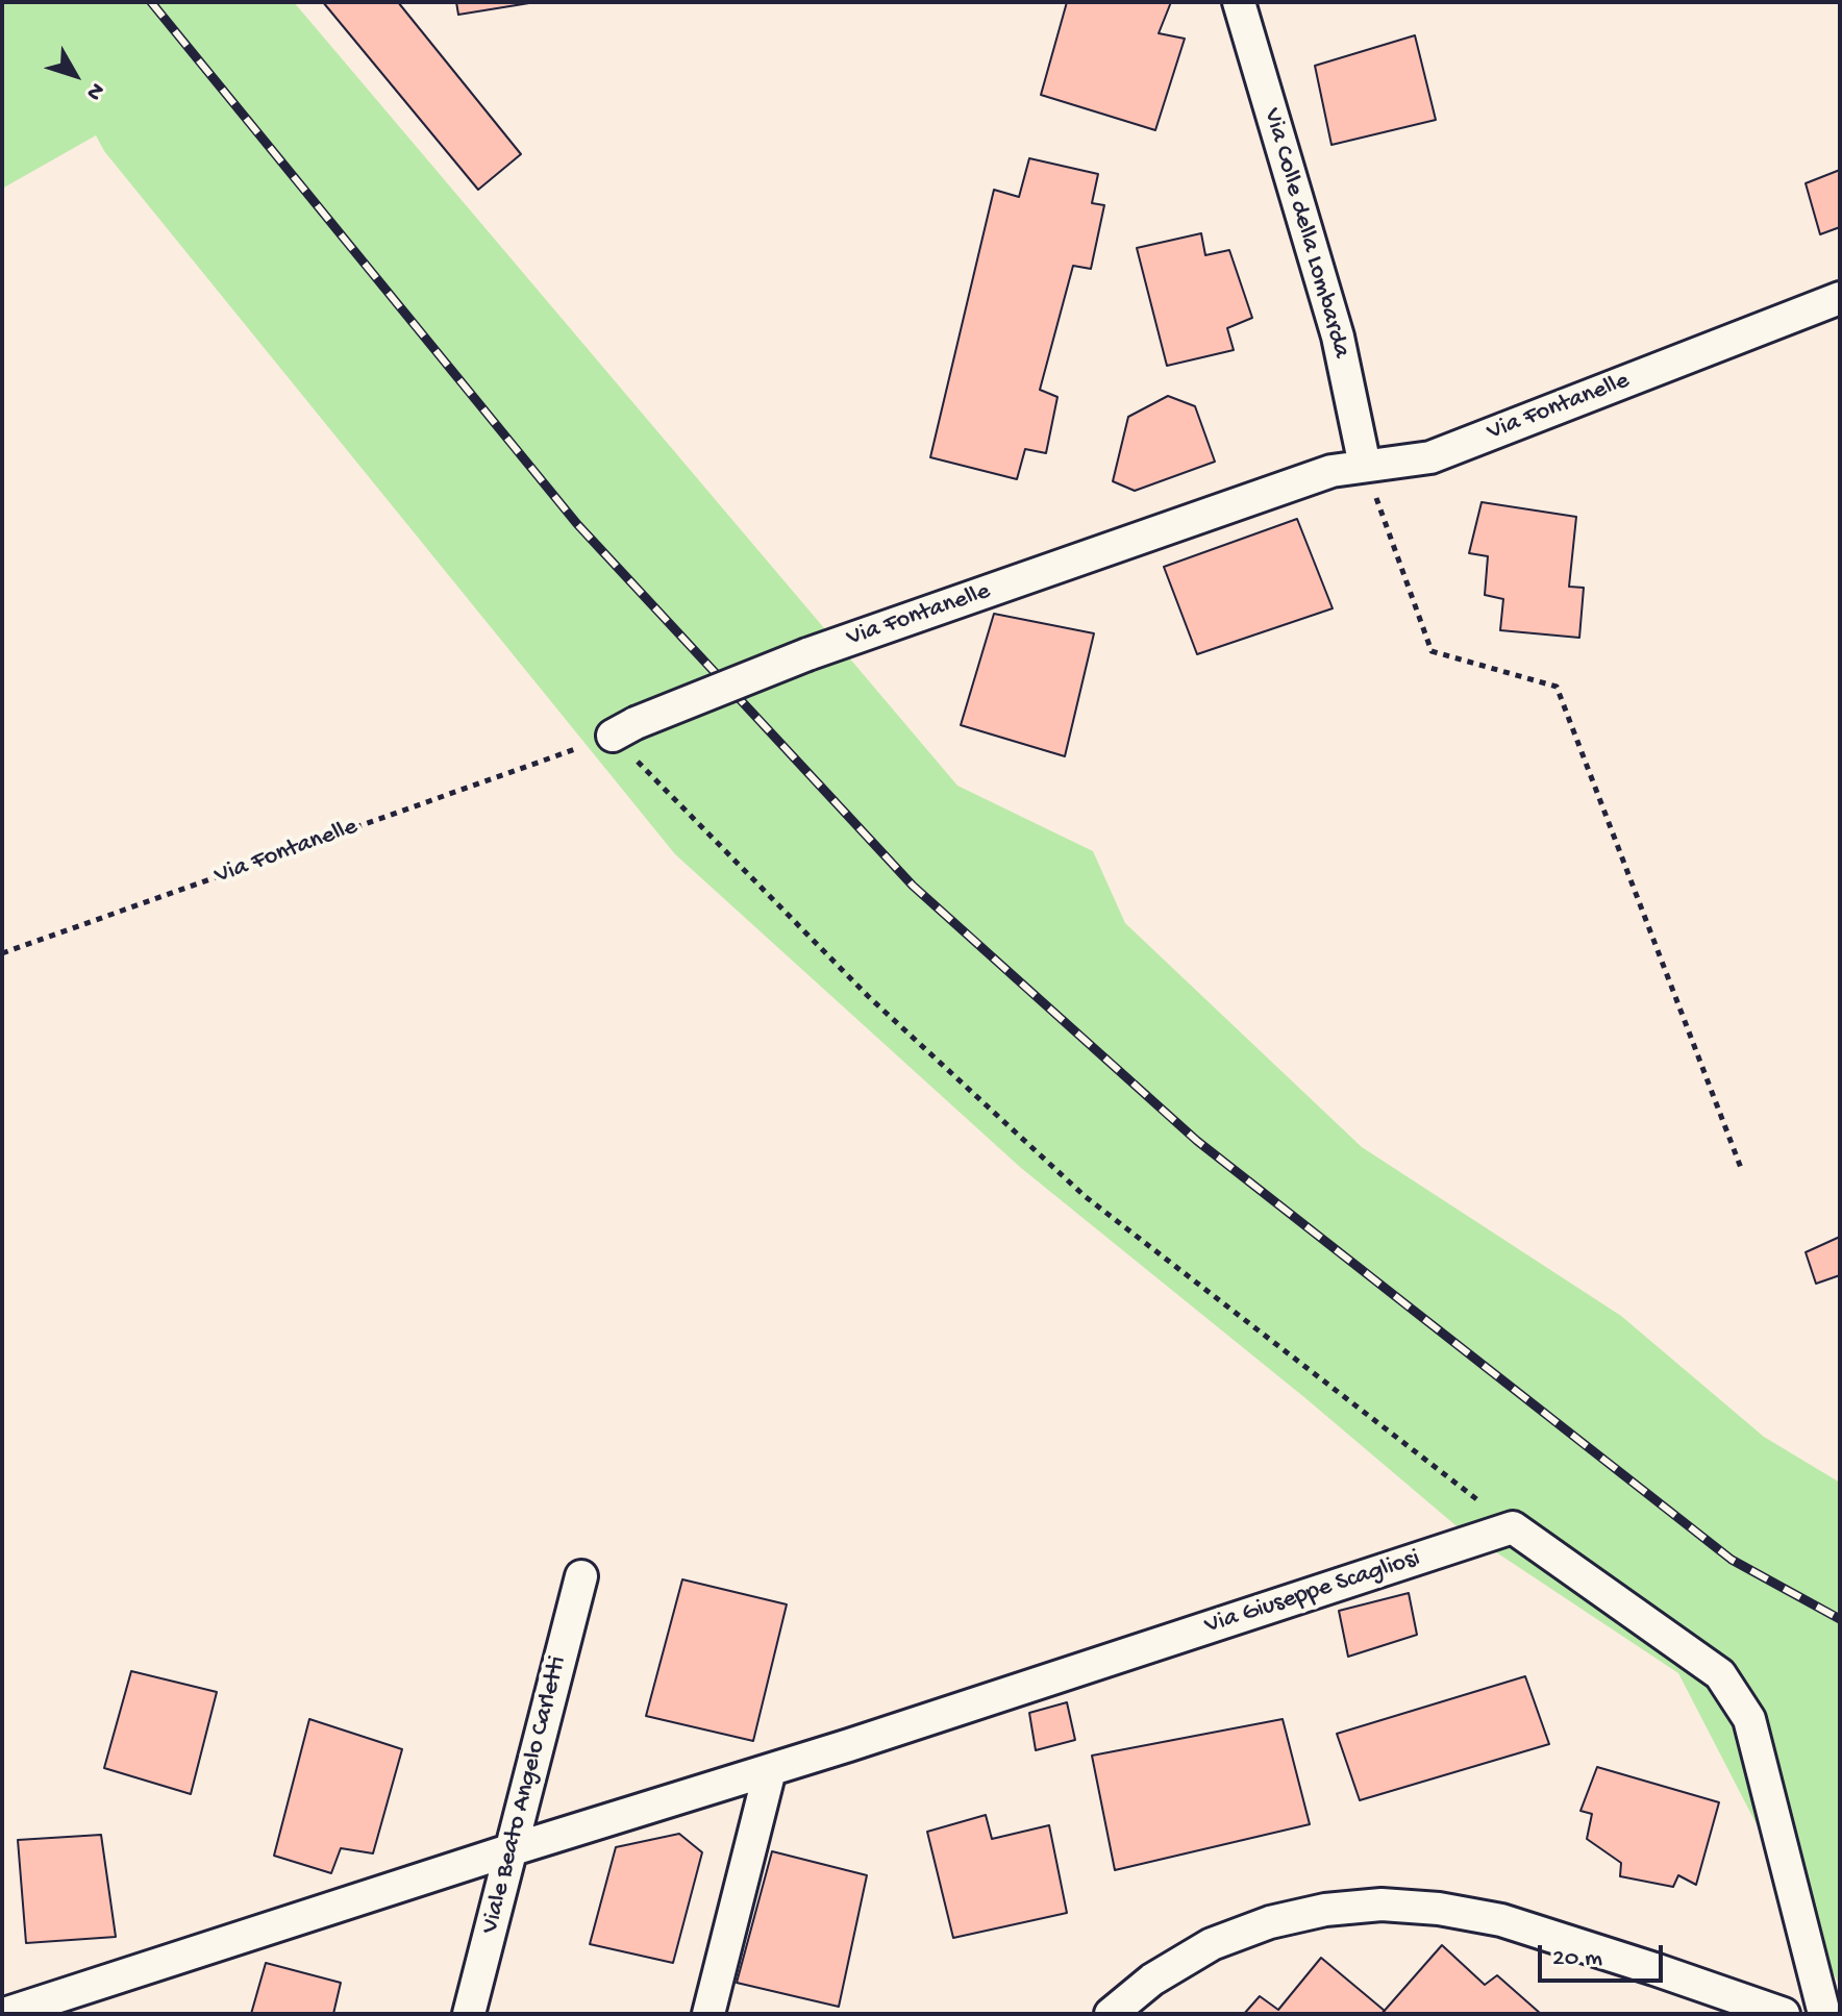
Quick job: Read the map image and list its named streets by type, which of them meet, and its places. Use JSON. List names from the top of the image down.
{
  "streets": {
    "street": [
      "Via Colle della Lombarda",
      "Via Fontanelle",
      "Via Giuseppe Scagliosi",
      "Viale Beato Angelo Carletti"
    ]
  },
  "crossings": [
    ["Via Colle della Lombarda", "Via Fontanelle"],
    ["Via Giuseppe Scagliosi", "Viale Beato Angelo Carletti"]
  ],
  "scale_bar": "20 m",
  "north": "bottom right"
}
